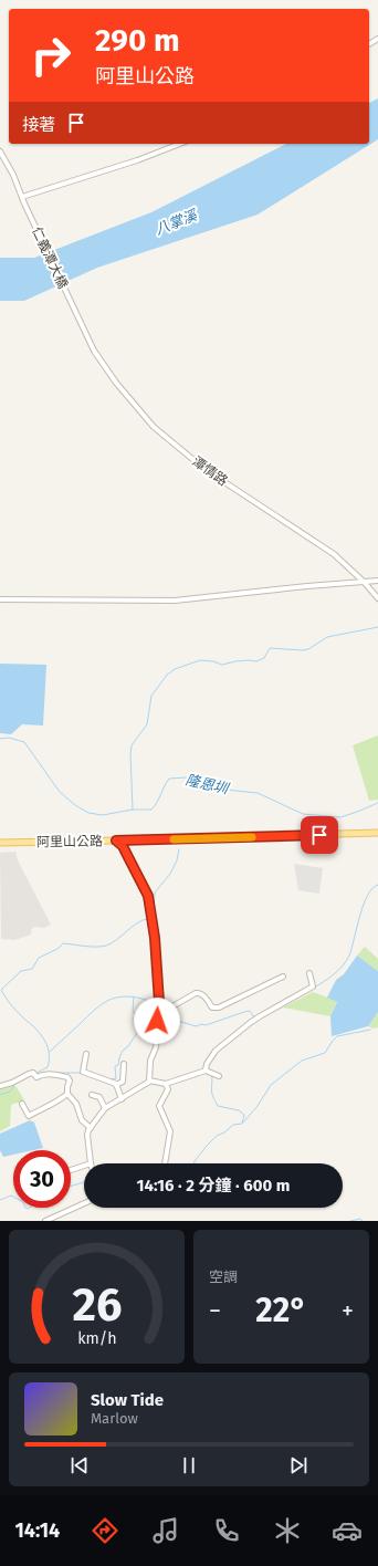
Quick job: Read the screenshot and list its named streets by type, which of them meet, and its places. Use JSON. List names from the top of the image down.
{
  "streets": {
    "main road": ["阿里山公路"],
    "street": ["仁義潭大橋", "潭情路"]
  },
  "crossings": [
    ["仁義潭大橋", "潭情路"]
  ],
  "water": ["八掌溪", "隆恩圳"],
  "page": {
    "turn": ["290 m", "阿里山公路"],
    "then": "接著",
    "limit": "30",
    "trip": "14:16 · 2 分鐘 · 600 m",
    "tile": "空調",
    "heat": ["−", "22°", "+"],
    "song": ["Slow Tide", "Marlow"],
    "tabs": "14:14",
    "gauge": ["26", "km/h"]
  }
}
